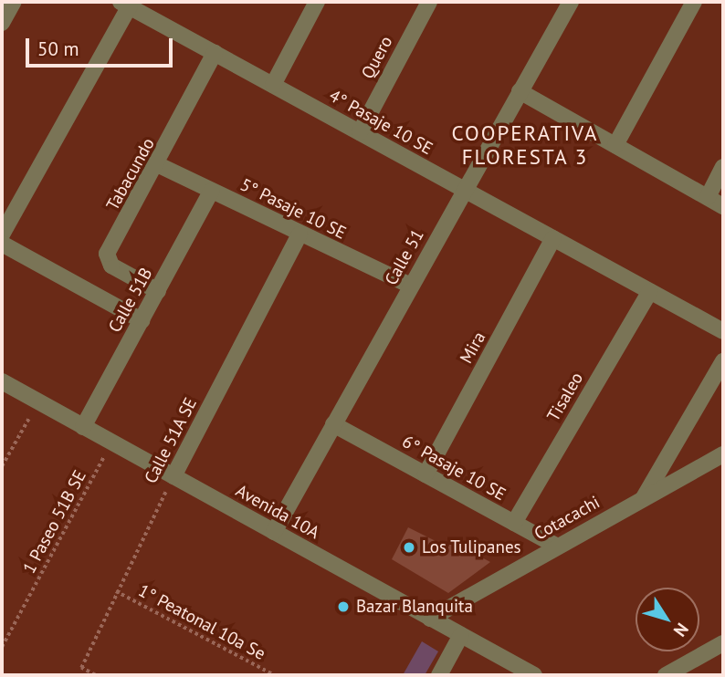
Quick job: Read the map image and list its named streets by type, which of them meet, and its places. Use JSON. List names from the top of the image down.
{
  "streets": {
    "street": [
      "Quero",
      "4° Pasaje 10 SE",
      "Tabacundo",
      "5° Pasaje 10 SE",
      "Calle 51",
      "Calle 51B",
      "Mira",
      "Tisaleo",
      "Calle 51A SE",
      "6° Pasaje 10 SE",
      "Avenida 10A",
      "Cotacachi"
    ],
    "path": ["1 Paseo 51B SE", "1° Peatonal 10a Se"]
  },
  "crossings": [
    ["Quero", "4° Pasaje 10 SE"],
    ["4° Pasaje 10 SE", "Tabacundo"],
    ["4° Pasaje 10 SE", "Calle 51"],
    ["4° Pasaje 10 SE", "Mira"],
    ["4° Pasaje 10 SE", "Tisaleo"],
    ["Tabacundo", "5° Pasaje 10 SE"],
    ["Tabacundo", "Calle 51B"],
    ["5° Pasaje 10 SE", "Calle 51"],
    ["5° Pasaje 10 SE", "Calle 51B"],
    ["5° Pasaje 10 SE", "Calle 51A SE"],
    ["Calle 51", "6° Pasaje 10 SE"],
    ["Calle 51", "Avenida 10A"],
    ["Calle 51B", "Avenida 10A"],
    ["Mira", "6° Pasaje 10 SE"],
    ["Tisaleo", "6° Pasaje 10 SE"],
    ["Calle 51A SE", "Avenida 10A"],
    ["Calle 51A SE", "1° Peatonal 10a Se"],
    ["6° Pasaje 10 SE", "Cotacachi"],
    ["Avenida 10A", "Cotacachi"],
    ["Avenida 10A", "1 Paseo 51B SE"]
  ],
  "districts": ["COOPERATIVA FLORESTA 3"],
  "places": ["Los Tulipanes", "Bazar Blanquita"],
  "scale_bar": "50 m",
  "north": "bottom right"
}
